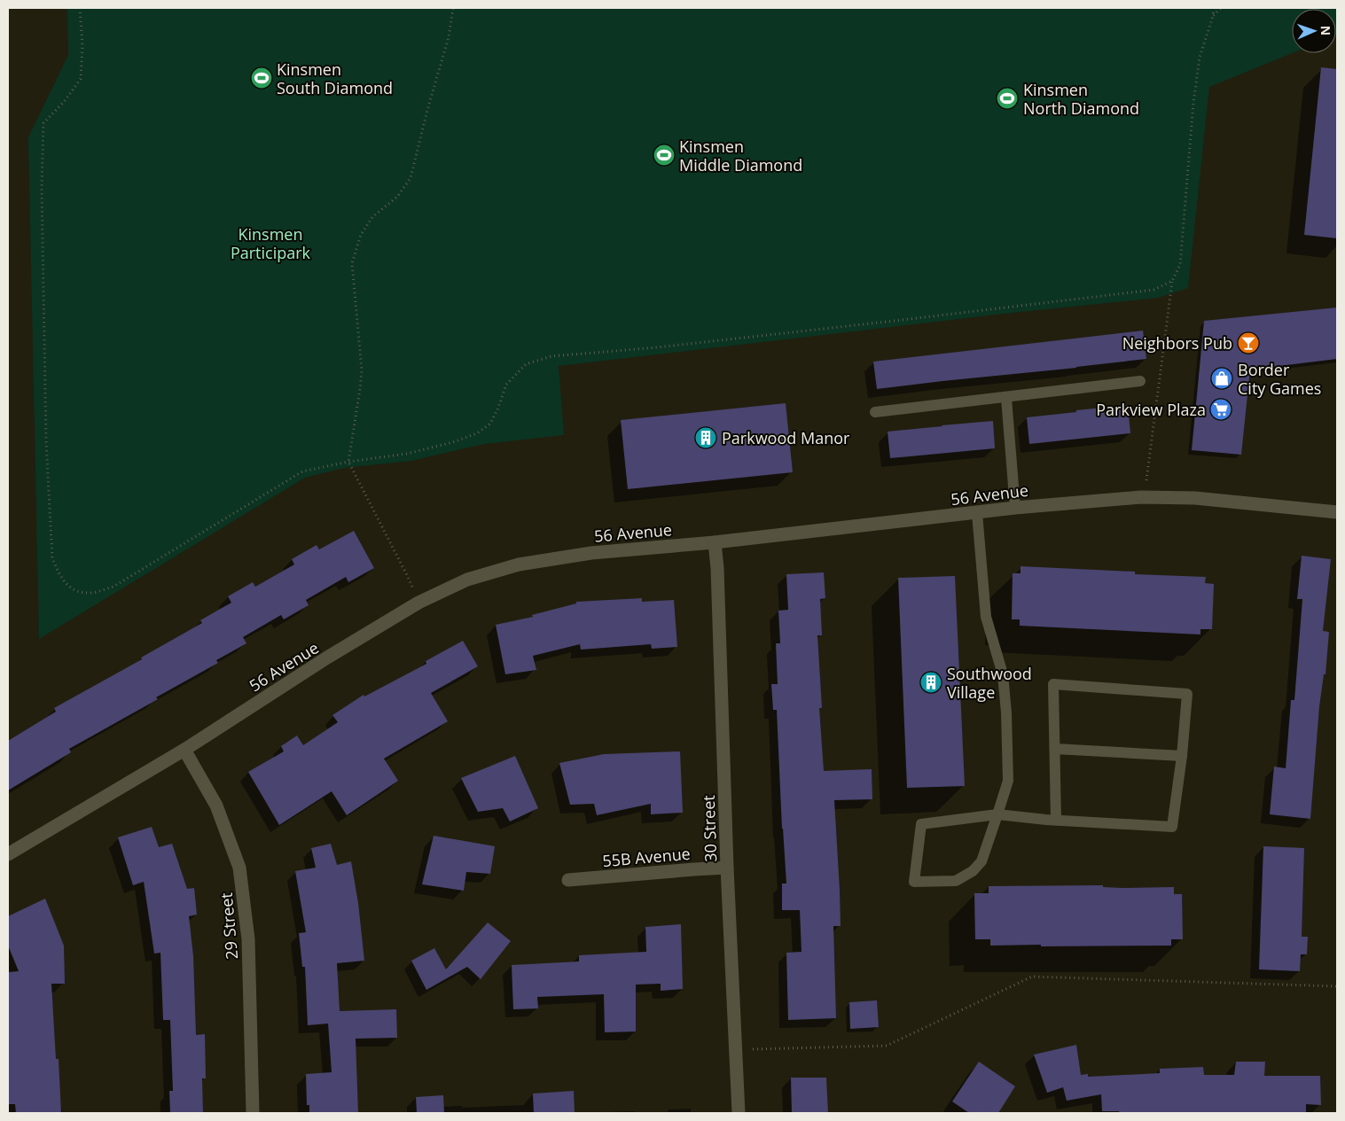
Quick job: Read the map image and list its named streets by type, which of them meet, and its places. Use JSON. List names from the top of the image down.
{
  "streets": {
    "street": [
      "56 Avenue",
      "30 Street",
      "55B Avenue",
      "29 Street"
    ]
  },
  "crossings": [
    ["56 Avenue", "30 Street"],
    ["56 Avenue", "29 Street"],
    ["30 Street", "55B Avenue"]
  ],
  "parks": ["Kinsmen Participark"],
  "places": {
    "sports": ["Kinsmen South Diamond", "Kinsmen North Diamond", "Kinsmen Middle Diamond"],
    "bar": ["Neighbors Pub"],
    "shop": ["Border City Games"],
    "supermarket": ["Parkview Plaza"],
    "building": ["Parkwood Manor", "Southwood Village"]
  },
  "north": "right"
}
